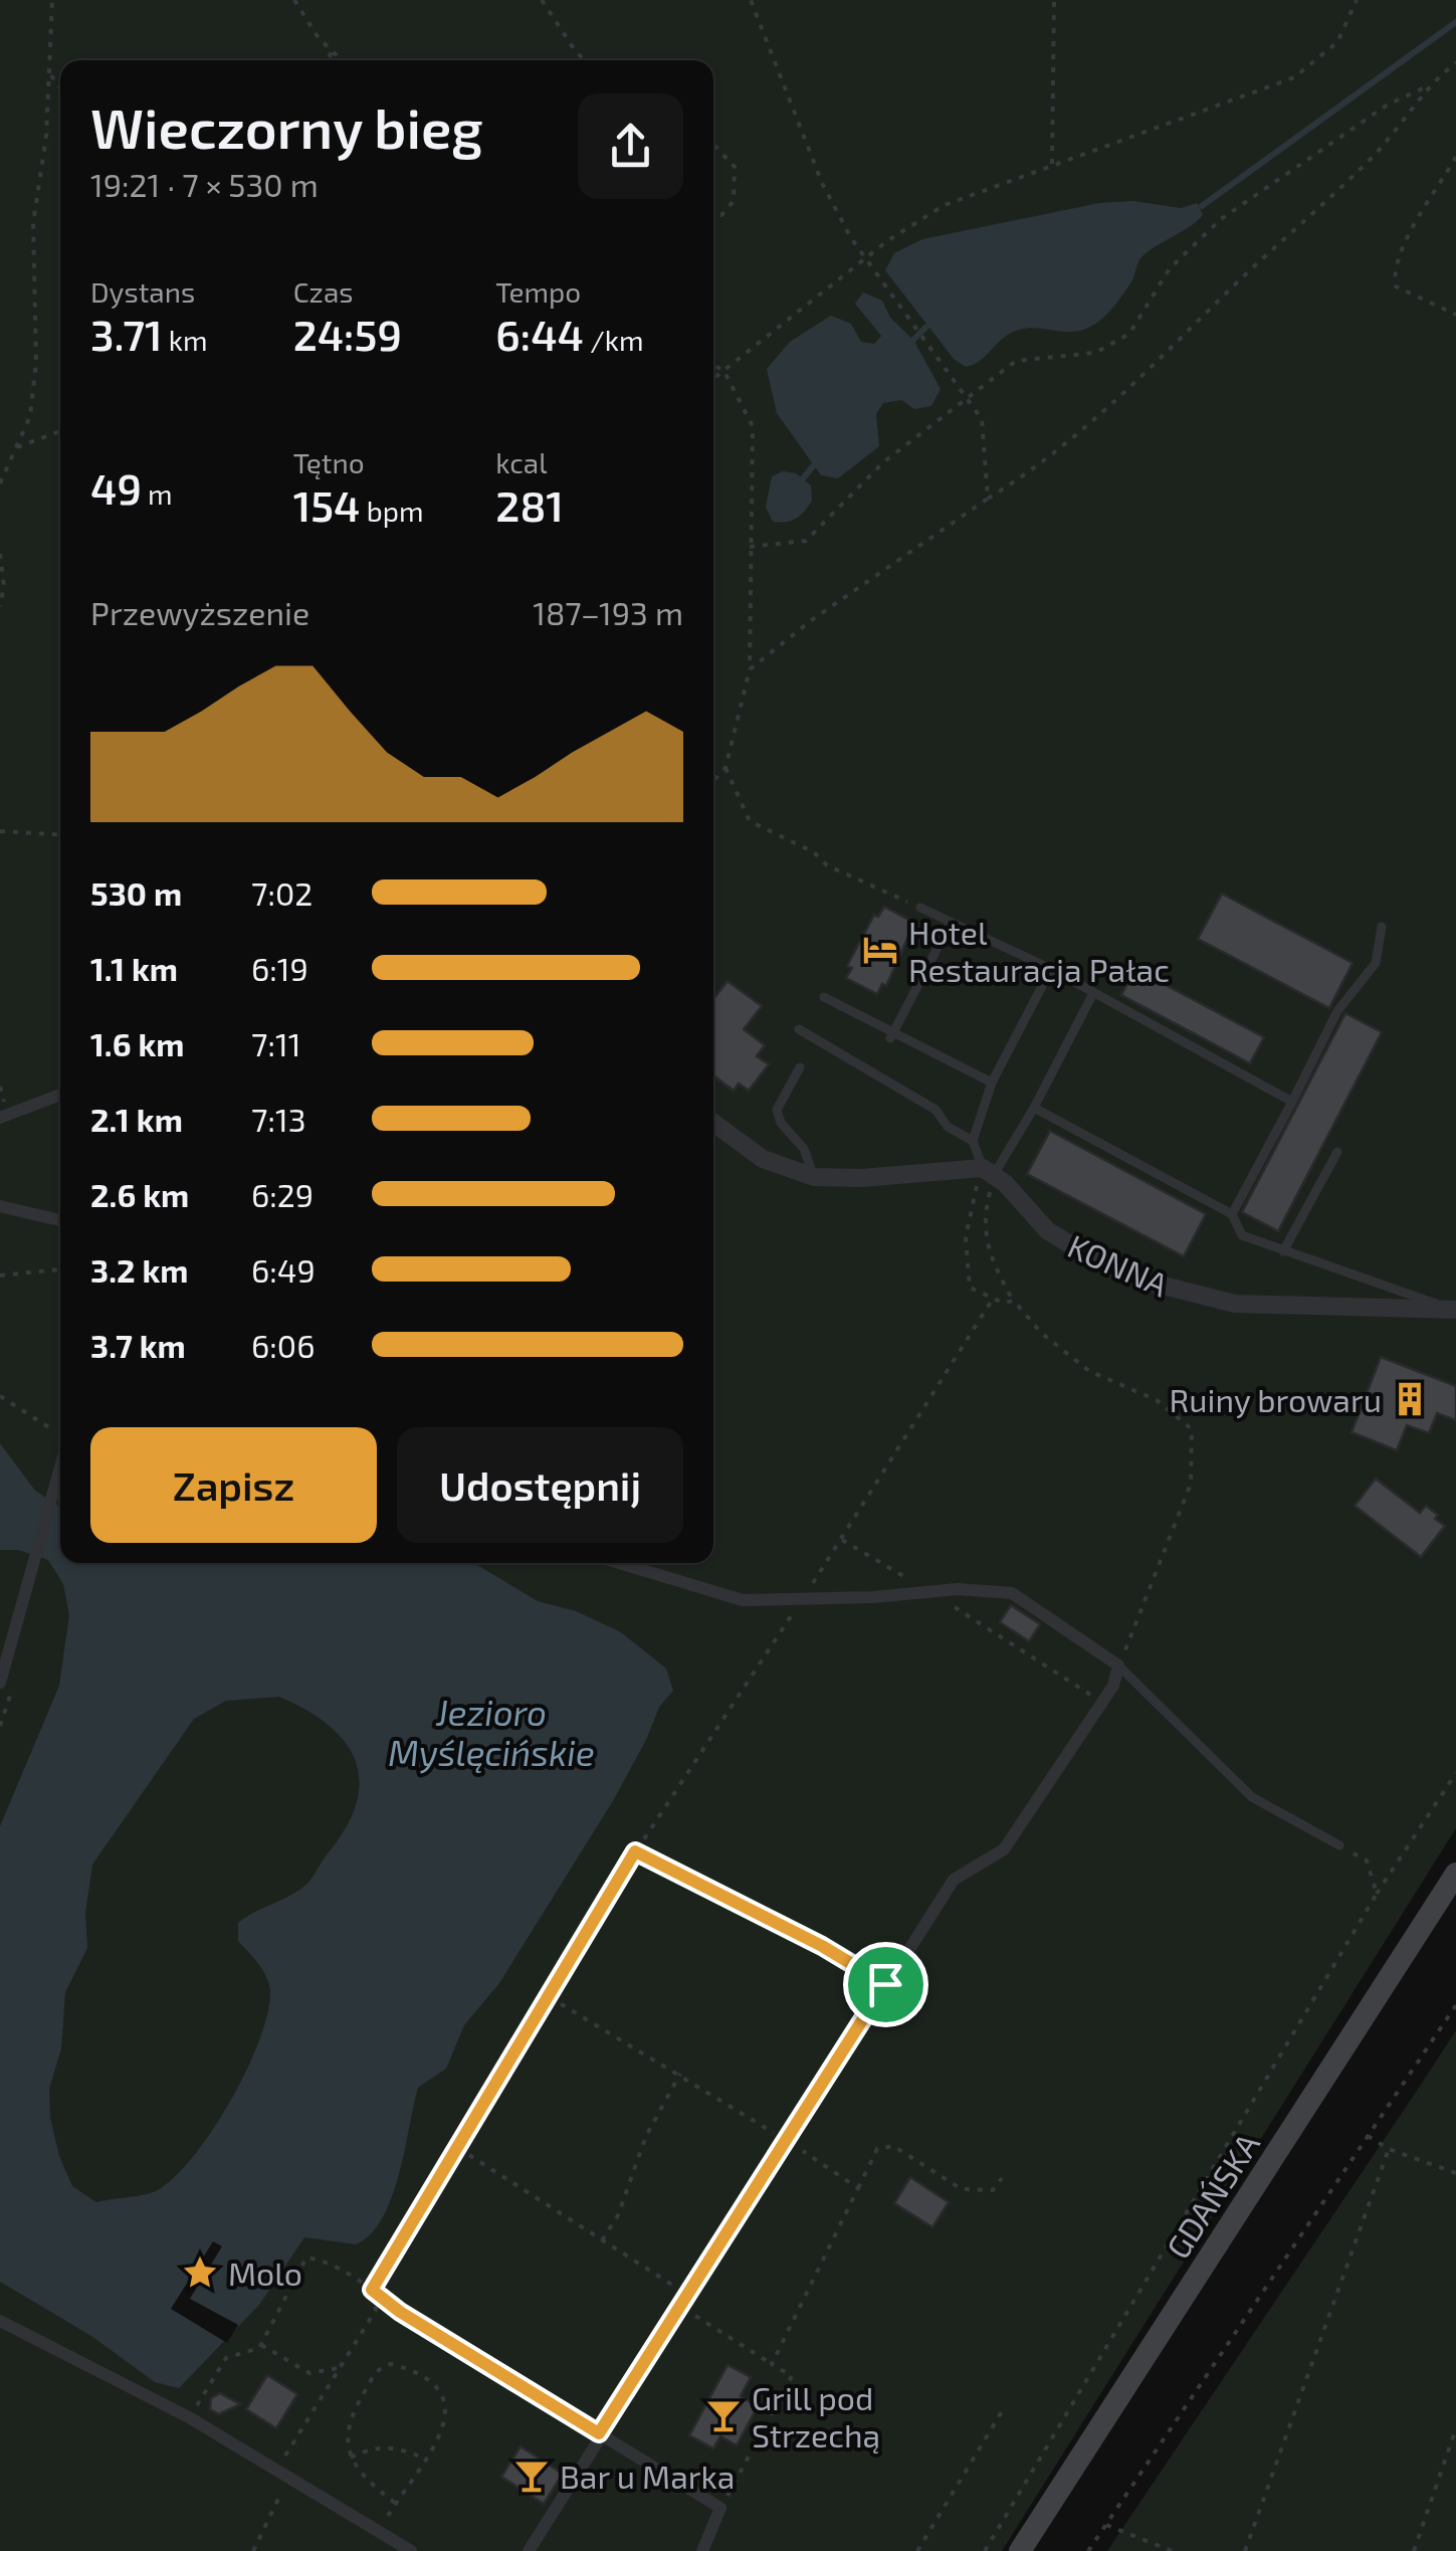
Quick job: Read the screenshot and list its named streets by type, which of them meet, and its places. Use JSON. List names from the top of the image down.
{
  "streets": {
    "main road": ["GDAŃSKA"],
    "street": ["KONNA"]
  },
  "water": ["Jezioro Myślęcińskie"],
  "places": {
    "hotel": ["Hotel Restauracja Pałac"],
    "building": ["Ruiny browaru"],
    "place": ["Molo"],
    "bar": ["Grill pod Strzechą", "Bar u Marka"]
  },
  "page": {
    "heading": ["Wieczorny bieg", "19:21 · 7 × 530 m"],
    "stats": [
      ["Dystans", "3.71 km"],
      ["Czas", "24:59"],
      ["Tempo", "6:44 /km"],
      ["49 m"],
      ["Tętno", "154 bpm"],
      ["kcal", "281"]
    ],
    "chart": ["Przewyższenie", "187–193 m"],
    "list": [
      {
        "name": "530 m",
        "note": "7:02"
      },
      {
        "name": "1.1 km",
        "note": "6:19"
      },
      {
        "name": "1.6 km",
        "note": "7:11"
      },
      {
        "name": "2.1 km",
        "note": "7:13"
      },
      {
        "name": "2.6 km",
        "note": "6:29"
      },
      {
        "name": "3.2 km",
        "note": "6:49"
      },
      {
        "name": "3.7 km",
        "note": "6:06"
      }
    ],
    "buttons": ["Zapisz", "Udostępnij"]
  }
}
